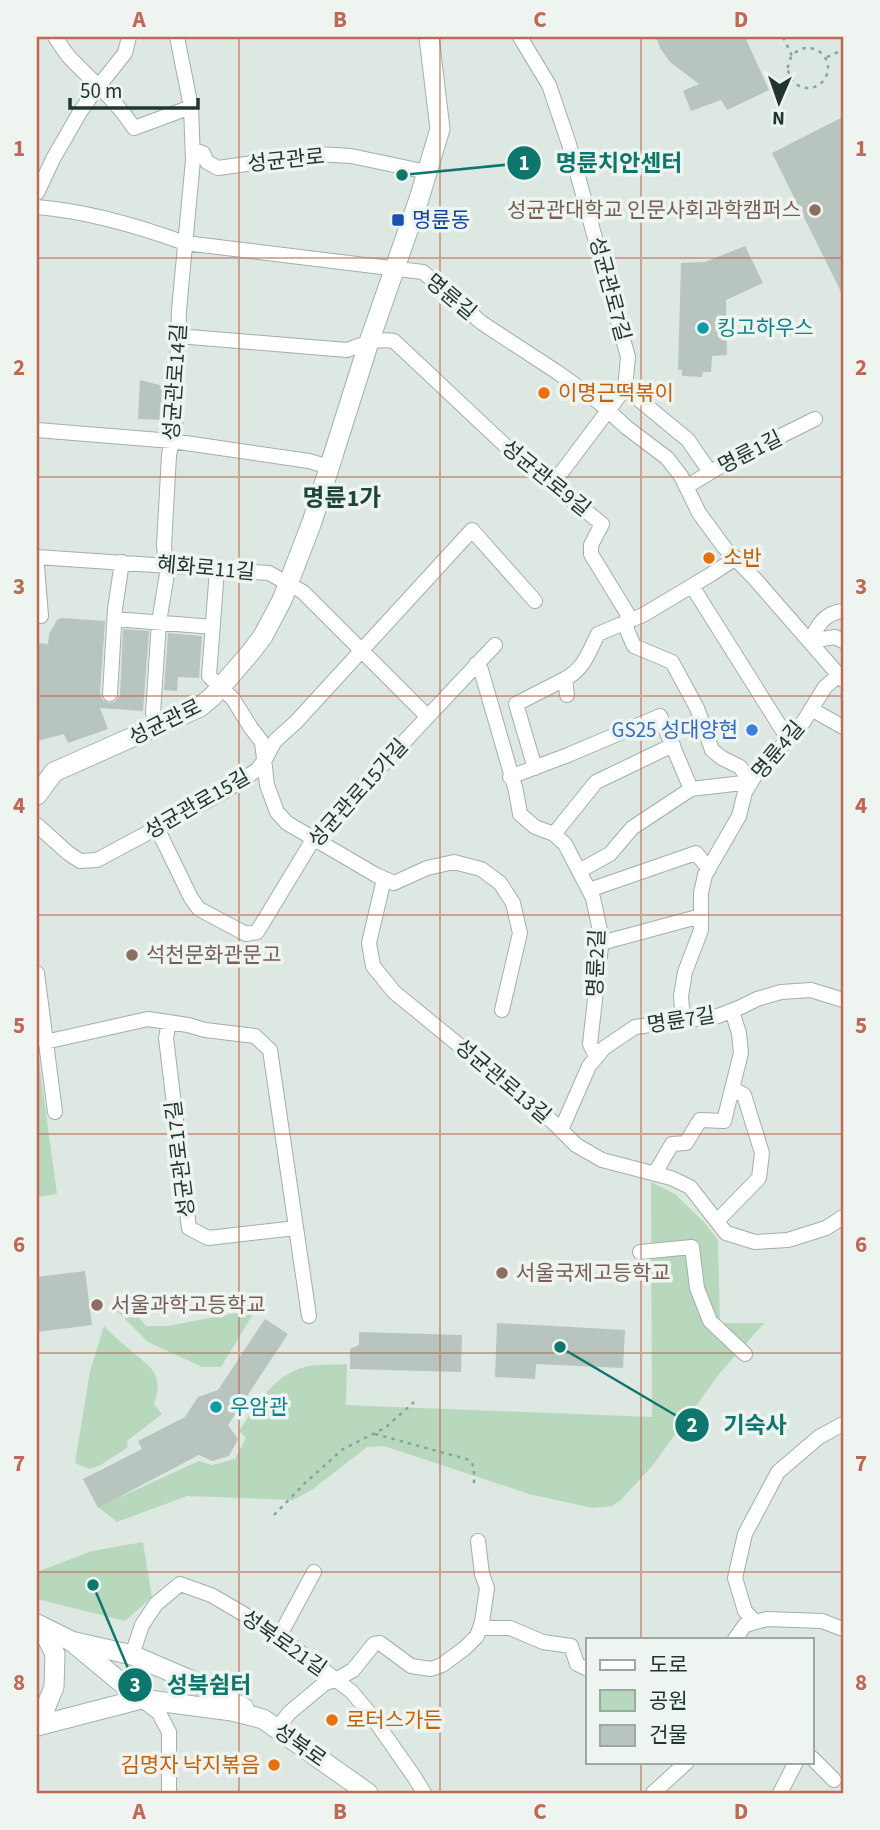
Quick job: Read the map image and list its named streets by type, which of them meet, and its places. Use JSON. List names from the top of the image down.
{
  "streets": {
    "street": [
      "성균관로",
      "성균관로7길",
      "명륜길",
      "성균관로14길",
      "명륜1길",
      "성균관로9길",
      "혜화로11길",
      "명륜4길",
      "성균관로15가길",
      "성균관로15길",
      "명륜2길",
      "명륜7길",
      "성균관로13길",
      "성균관로17길",
      "성북로21길",
      "성북로"
    ]
  },
  "crossings": [
    ["성균관로", "명륜길"],
    ["성균관로", "성균관로14길"],
    ["성균관로", "성균관로9길"],
    ["성균관로", "혜화로11길"],
    ["명륜길", "성균관로14길"],
    ["명륜길", "명륜1길"],
    ["명륜길", "명륜4길"],
    ["성균관로14길", "혜화로11길"],
    ["성균관로9길", "명륜4길"],
    ["명륜4길", "명륜7길"],
    ["성균관로15가길", "성균관로15길"],
    ["성균관로15가길", "명륜2길"],
    ["명륜2길", "명륜7길"],
    ["명륜7길", "성균관로13길"]
  ],
  "districts": ["명륜1가"],
  "places": {
    "other": [
      "명륜치안센터",
      "성균관대학교 인문사회과학캠퍼스",
      "킹고하우스",
      "이명근떡볶이",
      "소반",
      "GS25 성대양현",
      "석천문화관문고",
      "서울국제고등학교",
      "서울과학고등학교",
      "기숙사",
      "우암관",
      "성북쉼터",
      "로터스가든",
      "김명자 낙지볶음"
    ],
    "transit": ["명륜동"]
  },
  "legend": ["도로", "공원", "건물"],
  "scale_bar": "50 m",
  "north": "bottom",
  "grid": {
    "columns": [
      "A",
      "B",
      "C",
      "D"
    ],
    "rows": [
      "1",
      "2",
      "3",
      "4",
      "5",
      "6",
      "7",
      "8"
    ]
  }
}
